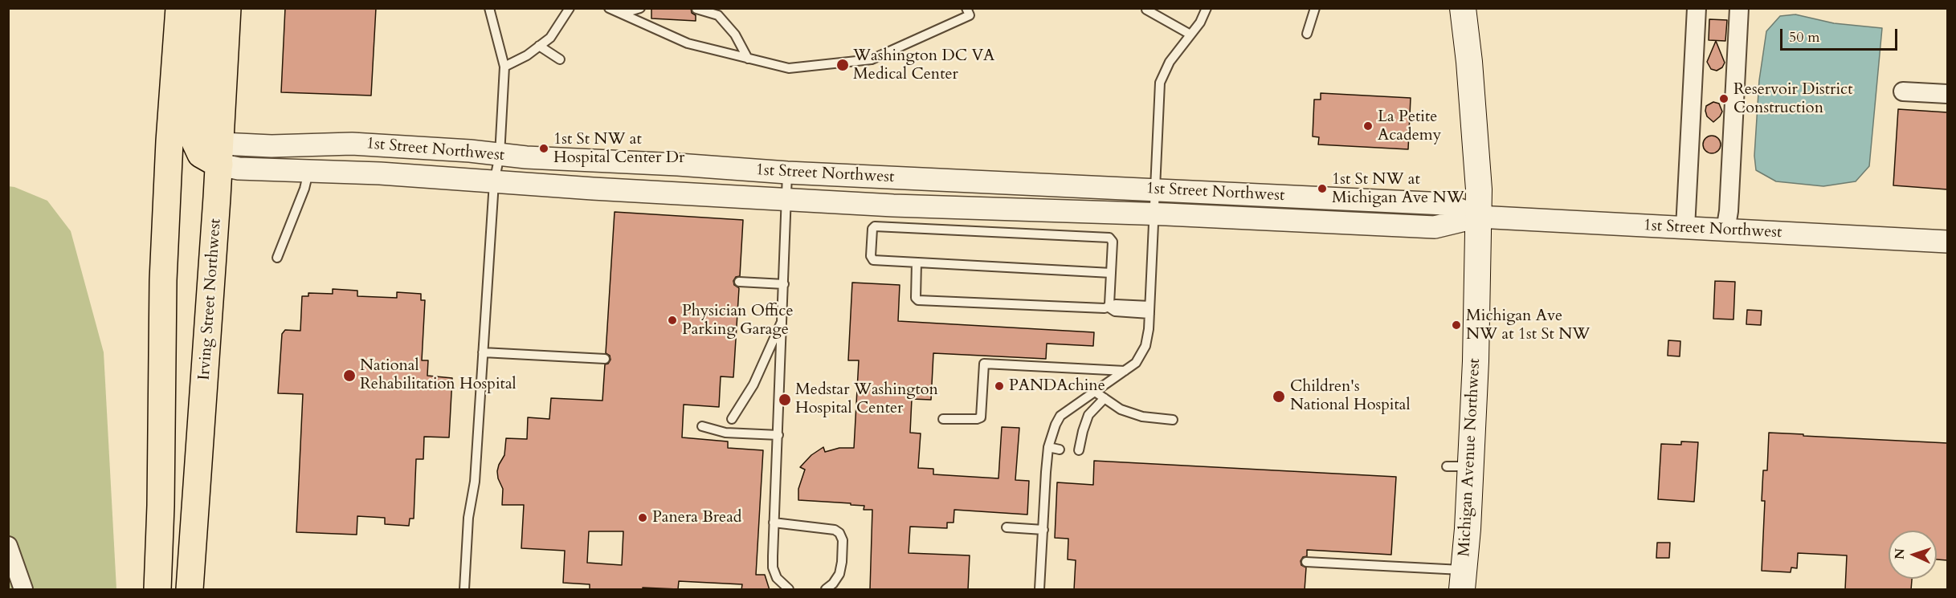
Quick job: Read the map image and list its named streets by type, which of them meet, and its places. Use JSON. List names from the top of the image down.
{
  "streets": {
    "main road": ["Irving Street Northwest", "Michigan Avenue Northwest"],
    "street": ["1st Street Northwest"]
  },
  "crossings": [
    ["1st Street Northwest", "Irving Street Northwest"],
    ["1st Street Northwest", "Michigan Avenue Northwest"]
  ],
  "places": [
    "Washington DC VA Medical Center",
    "Reservoir District Construction",
    "La Petite Academy",
    "1st St NW at Hospital Center Dr",
    "1st St NW at Michigan Ave NW",
    "Physician Office Parking Garage",
    "Michigan Ave NW at 1st St NW",
    "National Rehabilitation Hospital",
    "PANDAchine",
    "Children's National Hospital",
    "Medstar Washington Hospital Center",
    "Panera Bread"
  ],
  "scale_bar": "50 m",
  "north": "left"
}
